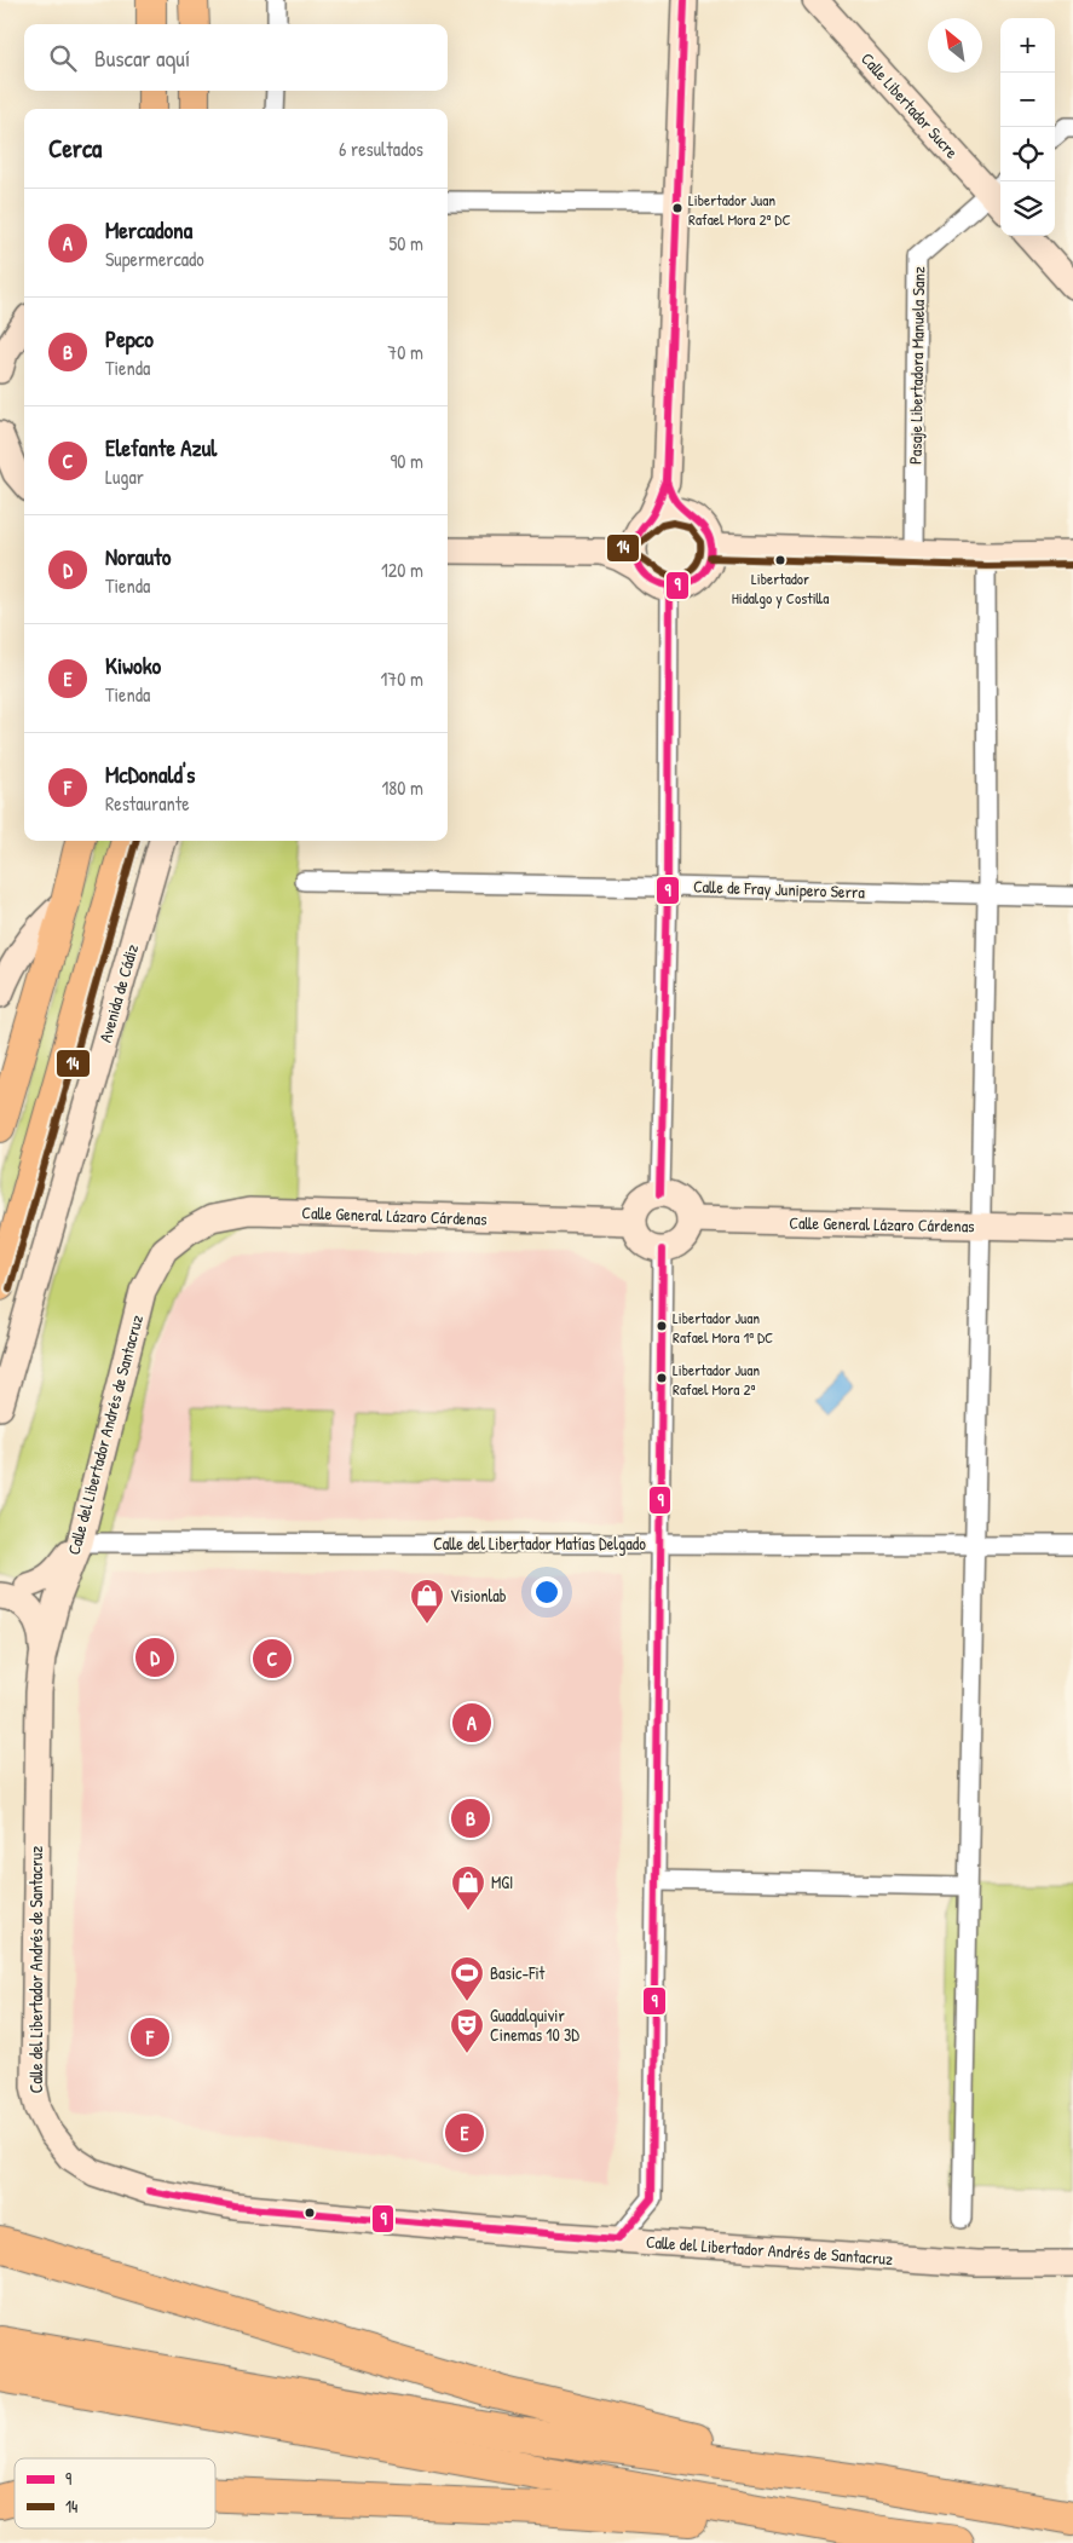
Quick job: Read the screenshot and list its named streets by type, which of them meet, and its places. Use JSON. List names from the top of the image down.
{
  "streets": {
    "main road": ["Avenida de Cádiz"],
    "street": [
      "Calle Libertador Sucre",
      "Pasaje Libertadora Manuela Sanz",
      "Calle de Fray Junipero Serra",
      "Calle General Lázaro Cárdenas",
      "Calle del Libertador Andrés de Santacruz",
      "Calle del Libertador Matías Delgado"
    ]
  },
  "crossings": [
    ["Calle Libertador Sucre", "Pasaje Libertadora Manuela Sanz"],
    ["Calle General Lázaro Cárdenas", "Calle del Libertador Andrés de Santacruz"],
    ["Calle del Libertador Andrés de Santacruz", "Calle del Libertador Matías Delgado"]
  ],
  "places": {
    "other": [
      "Libertador Juan Rafael Mora 2ª DC",
      "Libertador Hidalgo y Costilla",
      "Libertador Juan Rafael Mora 1ª DC",
      "Libertador Juan Rafael Mora 2ª"
    ],
    "shop": ["Visionlab", "MGI"],
    "sports": ["Basic-Fit"],
    "theatre": ["Guadalquivir Cinemas 10 3D"]
  },
  "lines": ["transit line 9", "transit line 14"],
  "legend": ["9", "14"],
  "north": "top left",
  "page": {
    "map_buttons": ["+", "−"],
    "search": "Buscar aquí",
    "heading": ["Cerca", "6 resultados"],
    "list": [
      {
        "mark": "A",
        "name": "Mercadona",
        "note": "Supermercado",
        "value": "50 m"
      },
      {
        "mark": "B",
        "name": "Pepco",
        "note": "Tienda",
        "value": "70 m"
      },
      {
        "mark": "C",
        "name": "Elefante Azul",
        "note": "Lugar",
        "value": "90 m"
      },
      {
        "mark": "D",
        "name": "Norauto",
        "note": "Tienda",
        "value": "120 m"
      },
      {
        "mark": "E",
        "name": "Kiwoko",
        "note": "Tienda",
        "value": "170 m"
      },
      {
        "mark": "F",
        "name": "McDonald's",
        "note": "Restaurante",
        "value": "180 m"
      }
    ],
    "pins": [
      "D",
      "C",
      "A",
      "B",
      "F",
      "E"
    ]
  }
}
